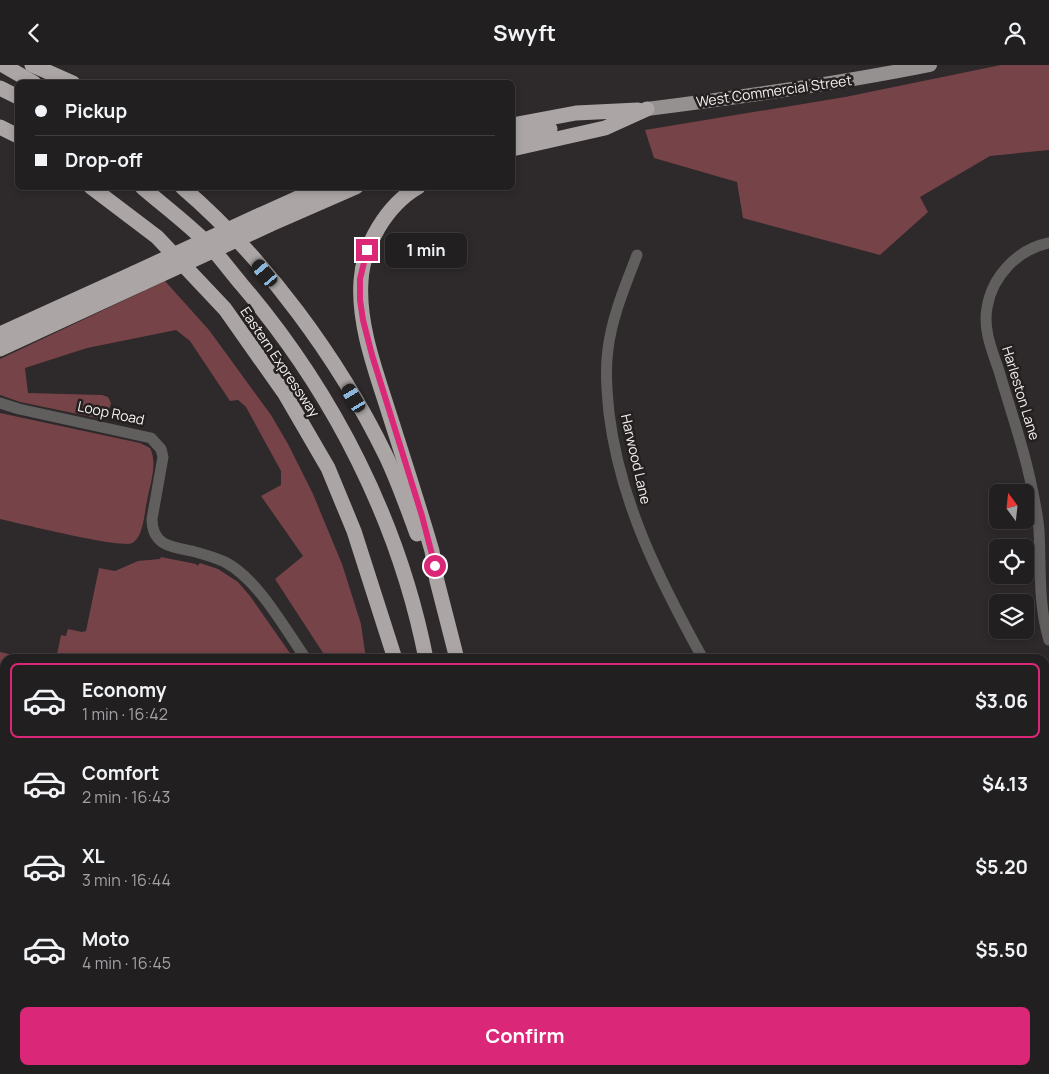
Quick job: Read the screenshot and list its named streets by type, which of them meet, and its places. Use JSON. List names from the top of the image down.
{
  "streets": {
    "highway": ["Eastern Expressway"],
    "main road": ["West Commercial Street"],
    "street": ["Harleston Lane", "Loop Road", "Harwood Lane"]
  },
  "north": "top",
  "page": {
    "header": "Swyft",
    "banner": ["Pickup", "Drop-off"],
    "bubble": "1 min",
    "list": [
      {
        "name": "Economy",
        "note": "1 min · 16:42",
        "value": "$3.06"
      },
      {
        "name": "Comfort",
        "note": "2 min · 16:43",
        "value": "$4.13"
      },
      {
        "name": "XL",
        "note": "3 min · 16:44",
        "value": "$5.20"
      },
      {
        "name": "Moto",
        "note": "4 min · 16:45",
        "value": "$5.50"
      }
    ],
    "buttons": "Confirm"
  }
}
